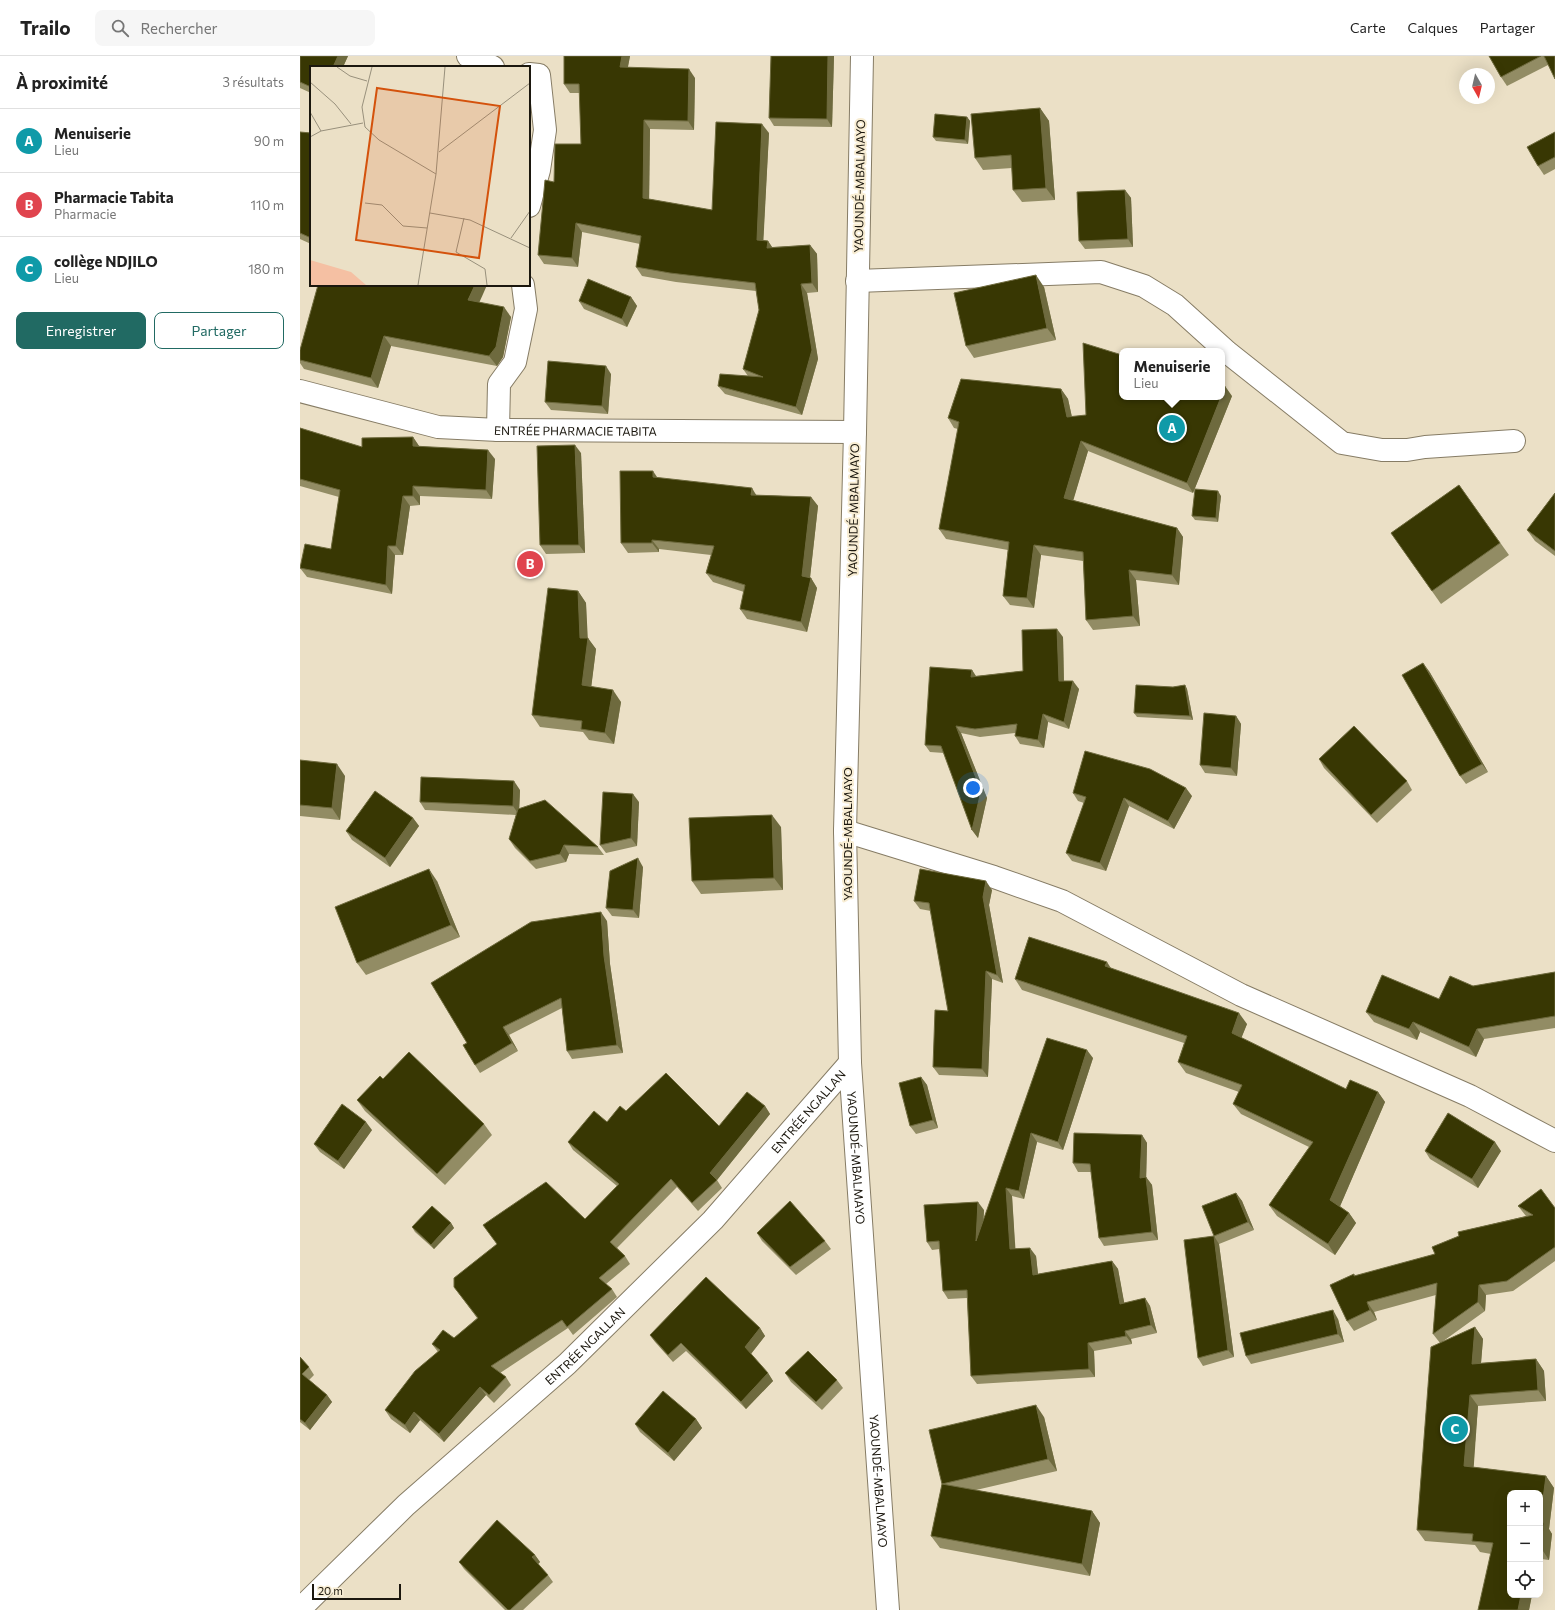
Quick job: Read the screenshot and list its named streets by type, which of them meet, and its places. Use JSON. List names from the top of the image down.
{
  "streets": {
    "main road": ["YAOUNDÉ-MBALMAYO", "ENTRÉE PHARMACIE TABITA", "ENTRÉE NGALLAN"]
  },
  "crossings": [
    ["YAOUNDÉ-MBALMAYO", "ENTRÉE PHARMACIE TABITA"],
    ["YAOUNDÉ-MBALMAYO", "ENTRÉE NGALLAN"]
  ],
  "scale_bar": "20 m",
  "north": "bottom",
  "page": {
    "header": "Trailo",
    "search": "Rechercher",
    "nav": ["Carte", "Calques", "Partager"],
    "heading": ["À proximité", "3 résultats"],
    "list": [
      {
        "mark": "A",
        "name": "Menuiserie",
        "note": "Lieu",
        "value": "90 m"
      },
      {
        "mark": "B",
        "name": "Pharmacie Tabita",
        "note": "Pharmacie",
        "value": "110 m"
      },
      {
        "mark": "C",
        "name": "collège NDJILO",
        "note": "Lieu",
        "value": "180 m"
      }
    ],
    "buttons": ["Enregistrer", "Partager"],
    "popup": ["Menuiserie", "Lieu"],
    "pins": ["A", "B", "C"],
    "map_buttons": ["+", "−"],
    "scale": "20 m"
  }
}
